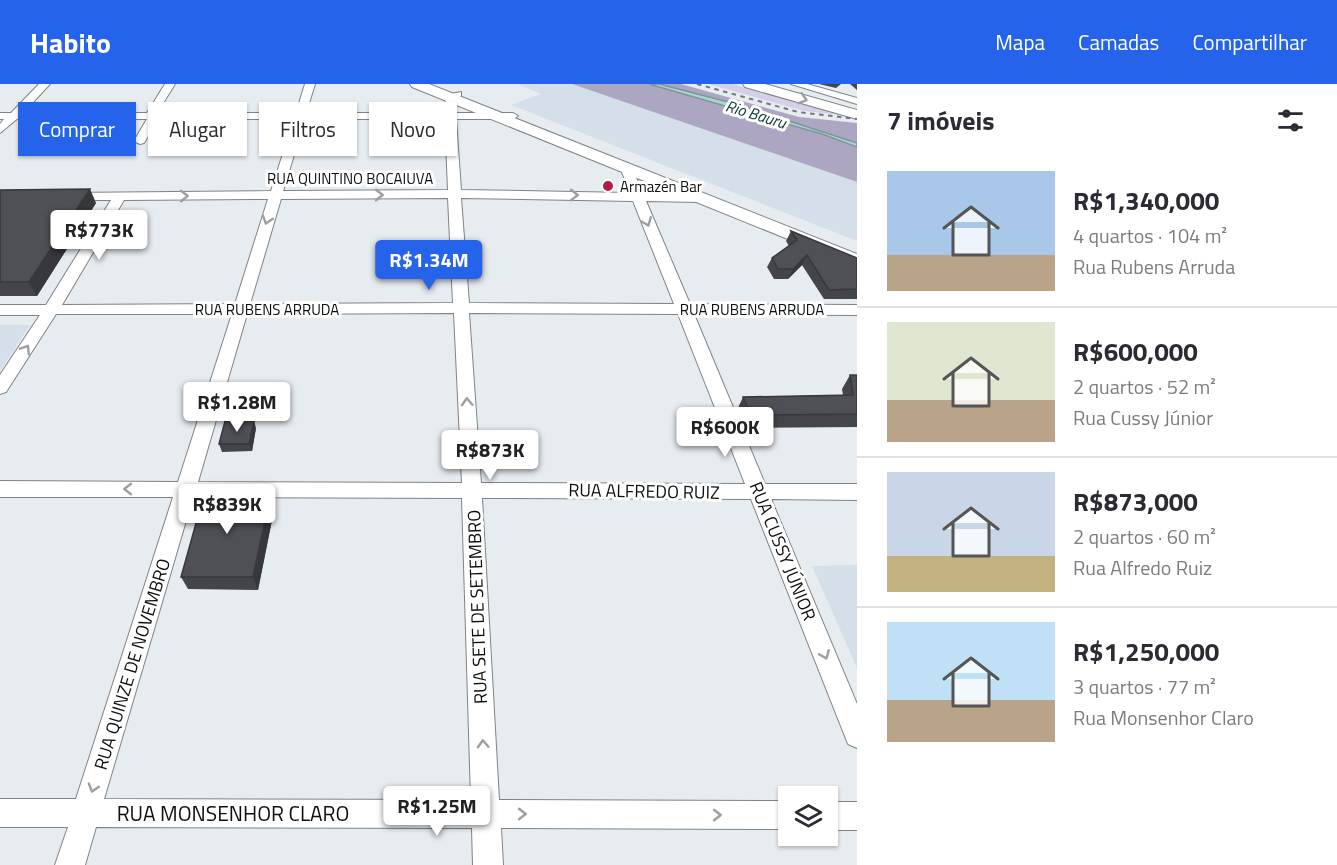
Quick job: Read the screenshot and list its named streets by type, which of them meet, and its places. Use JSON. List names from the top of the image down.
{
  "streets": {
    "street": [
      "RUA QUINTINO BOCAIUVA",
      "RUA RUBENS ARRUDA",
      "RUA ALFREDO RUIZ",
      "RUA CUSSY JÚNIOR",
      "RUA SETE DE SETEMBRO",
      "RUA QUINZE DE NOVEMBRO",
      "RUA MONSENHOR CLARO"
    ]
  },
  "crossings": [
    ["RUA QUINTINO BOCAIUVA", "RUA CUSSY JÚNIOR"],
    ["RUA QUINTINO BOCAIUVA", "RUA SETE DE SETEMBRO"],
    ["RUA QUINTINO BOCAIUVA", "RUA QUINZE DE NOVEMBRO"],
    ["RUA RUBENS ARRUDA", "RUA CUSSY JÚNIOR"],
    ["RUA RUBENS ARRUDA", "RUA SETE DE SETEMBRO"],
    ["RUA RUBENS ARRUDA", "RUA QUINZE DE NOVEMBRO"],
    ["RUA ALFREDO RUIZ", "RUA CUSSY JÚNIOR"],
    ["RUA ALFREDO RUIZ", "RUA SETE DE SETEMBRO"],
    ["RUA ALFREDO RUIZ", "RUA QUINZE DE NOVEMBRO"],
    ["RUA SETE DE SETEMBRO", "RUA MONSENHOR CLARO"],
    ["RUA QUINZE DE NOVEMBRO", "RUA MONSENHOR CLARO"]
  ],
  "one_way": [
    "RUA QUINTINO BOCAIUVA",
    "RUA CUSSY JÚNIOR",
    "RUA SETE DE SETEMBRO",
    "RUA QUINZE DE NOVEMBRO",
    "RUA MONSENHOR CLARO"
  ],
  "water": ["Rio Bauru"],
  "places": ["Armazén Bar"],
  "page": {
    "header": "Habito",
    "nav": ["Mapa", "Camadas", "Compartilhar"],
    "heading": "7 imóveis",
    "chip": [
      "Comprar",
      "Alugar",
      "Filtros",
      "Novo"
    ],
    "list": [
      {
        "name": "R$1,340,000",
        "note": "4 quartos · 104 m² · Rua Rubens Arruda"
      },
      {
        "name": "R$600,000",
        "note": "2 quartos · 52 m² · Rua Cussy Júnior"
      },
      {
        "name": "R$873,000",
        "note": "2 quartos · 60 m² · Rua Alfredo Ruiz"
      },
      {
        "name": "R$1,250,000",
        "note": "3 quartos · 77 m² · Rua Monsenhor Claro"
      }
    ],
    "price": [
      "R$773K",
      "R$1.34M",
      "R$1.28M",
      "R$600K",
      "R$873K",
      "R$839K",
      "R$1.25M"
    ]
  }
}
